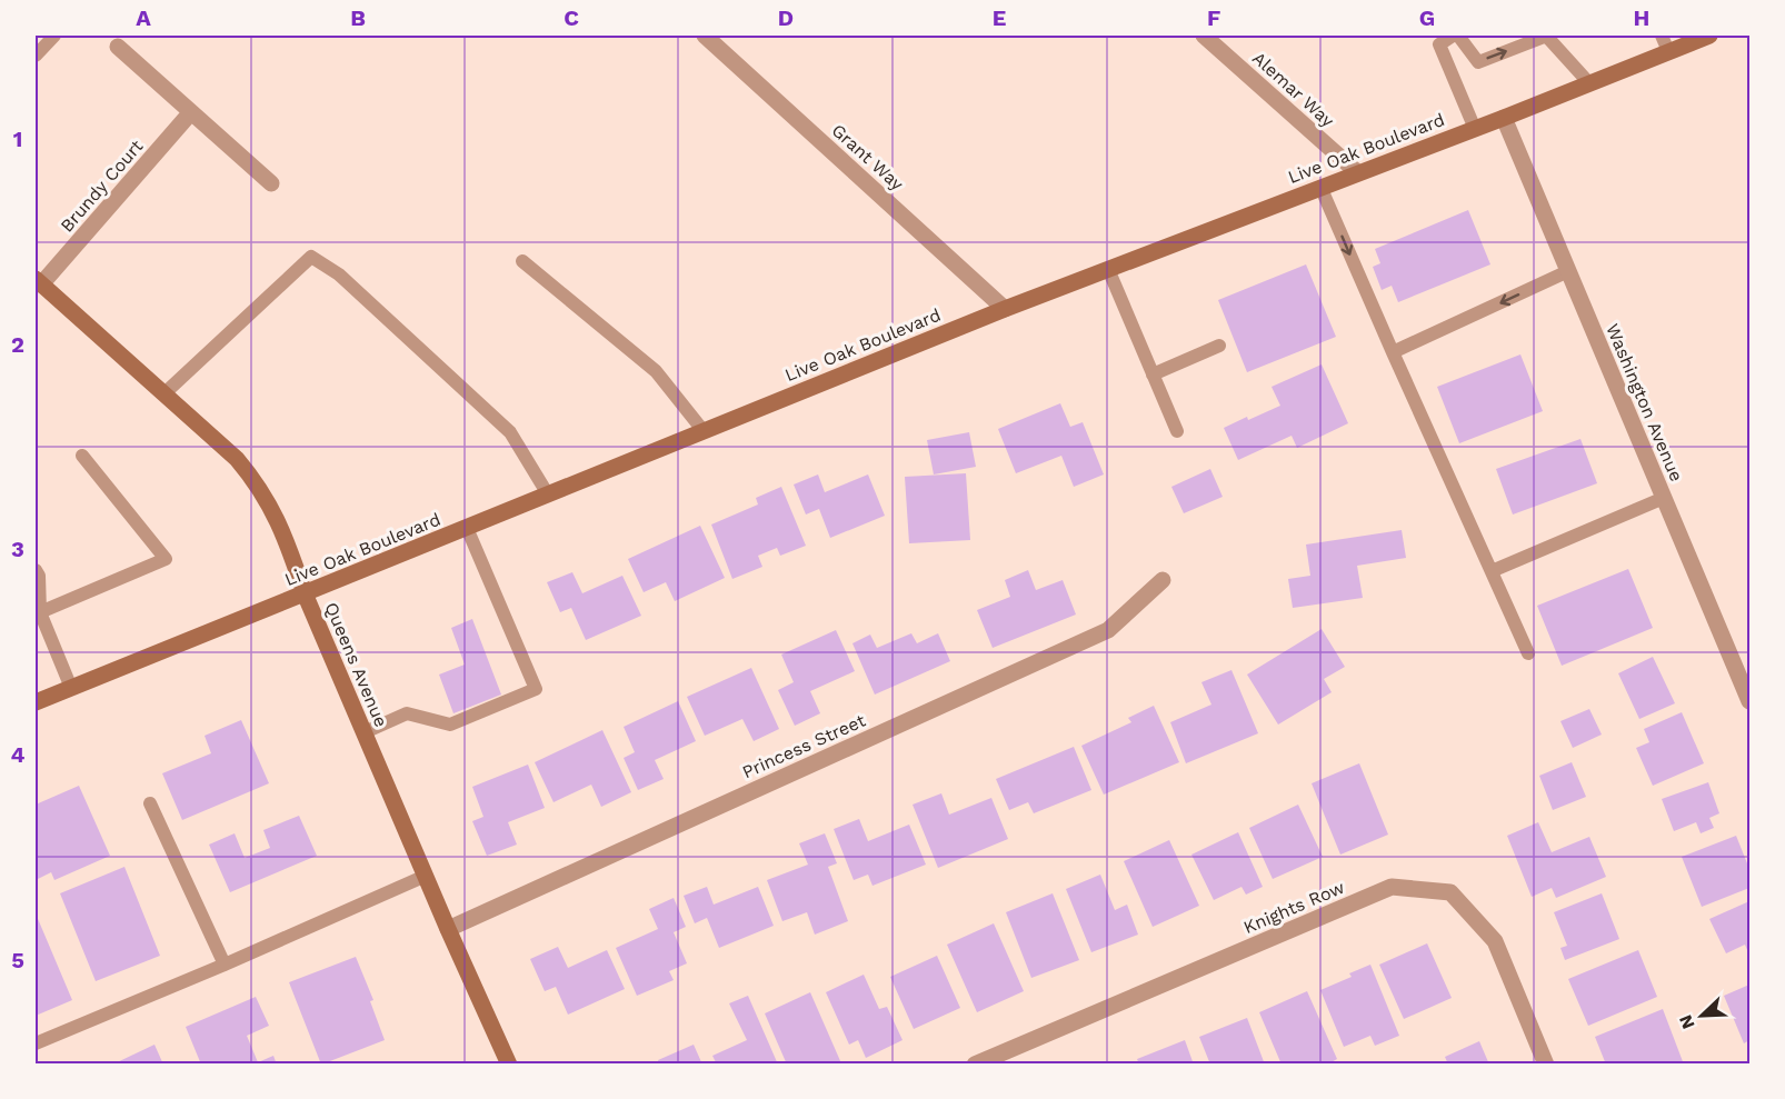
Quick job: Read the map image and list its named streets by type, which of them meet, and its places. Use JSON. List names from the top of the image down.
{
  "streets": {
    "main road": ["Live Oak Boulevard", "Queens Avenue"],
    "street": [
      "Alemar Way",
      "Grant Way",
      "Brundy Court",
      "Washington Avenue",
      "Princess Street",
      "Knights Row"
    ]
  },
  "crossings": [
    ["Alemar Way", "Live Oak Boulevard"],
    ["Live Oak Boulevard", "Grant Way"],
    ["Live Oak Boulevard", "Washington Avenue"],
    ["Live Oak Boulevard", "Queens Avenue"],
    ["Brundy Court", "Queens Avenue"],
    ["Queens Avenue", "Princess Street"]
  ],
  "north": "bottom left",
  "grid": {
    "columns": [
      "A",
      "B",
      "C",
      "D",
      "E",
      "F",
      "G",
      "H"
    ],
    "rows": [
      "1",
      "2",
      "3",
      "4",
      "5"
    ]
  }
}
